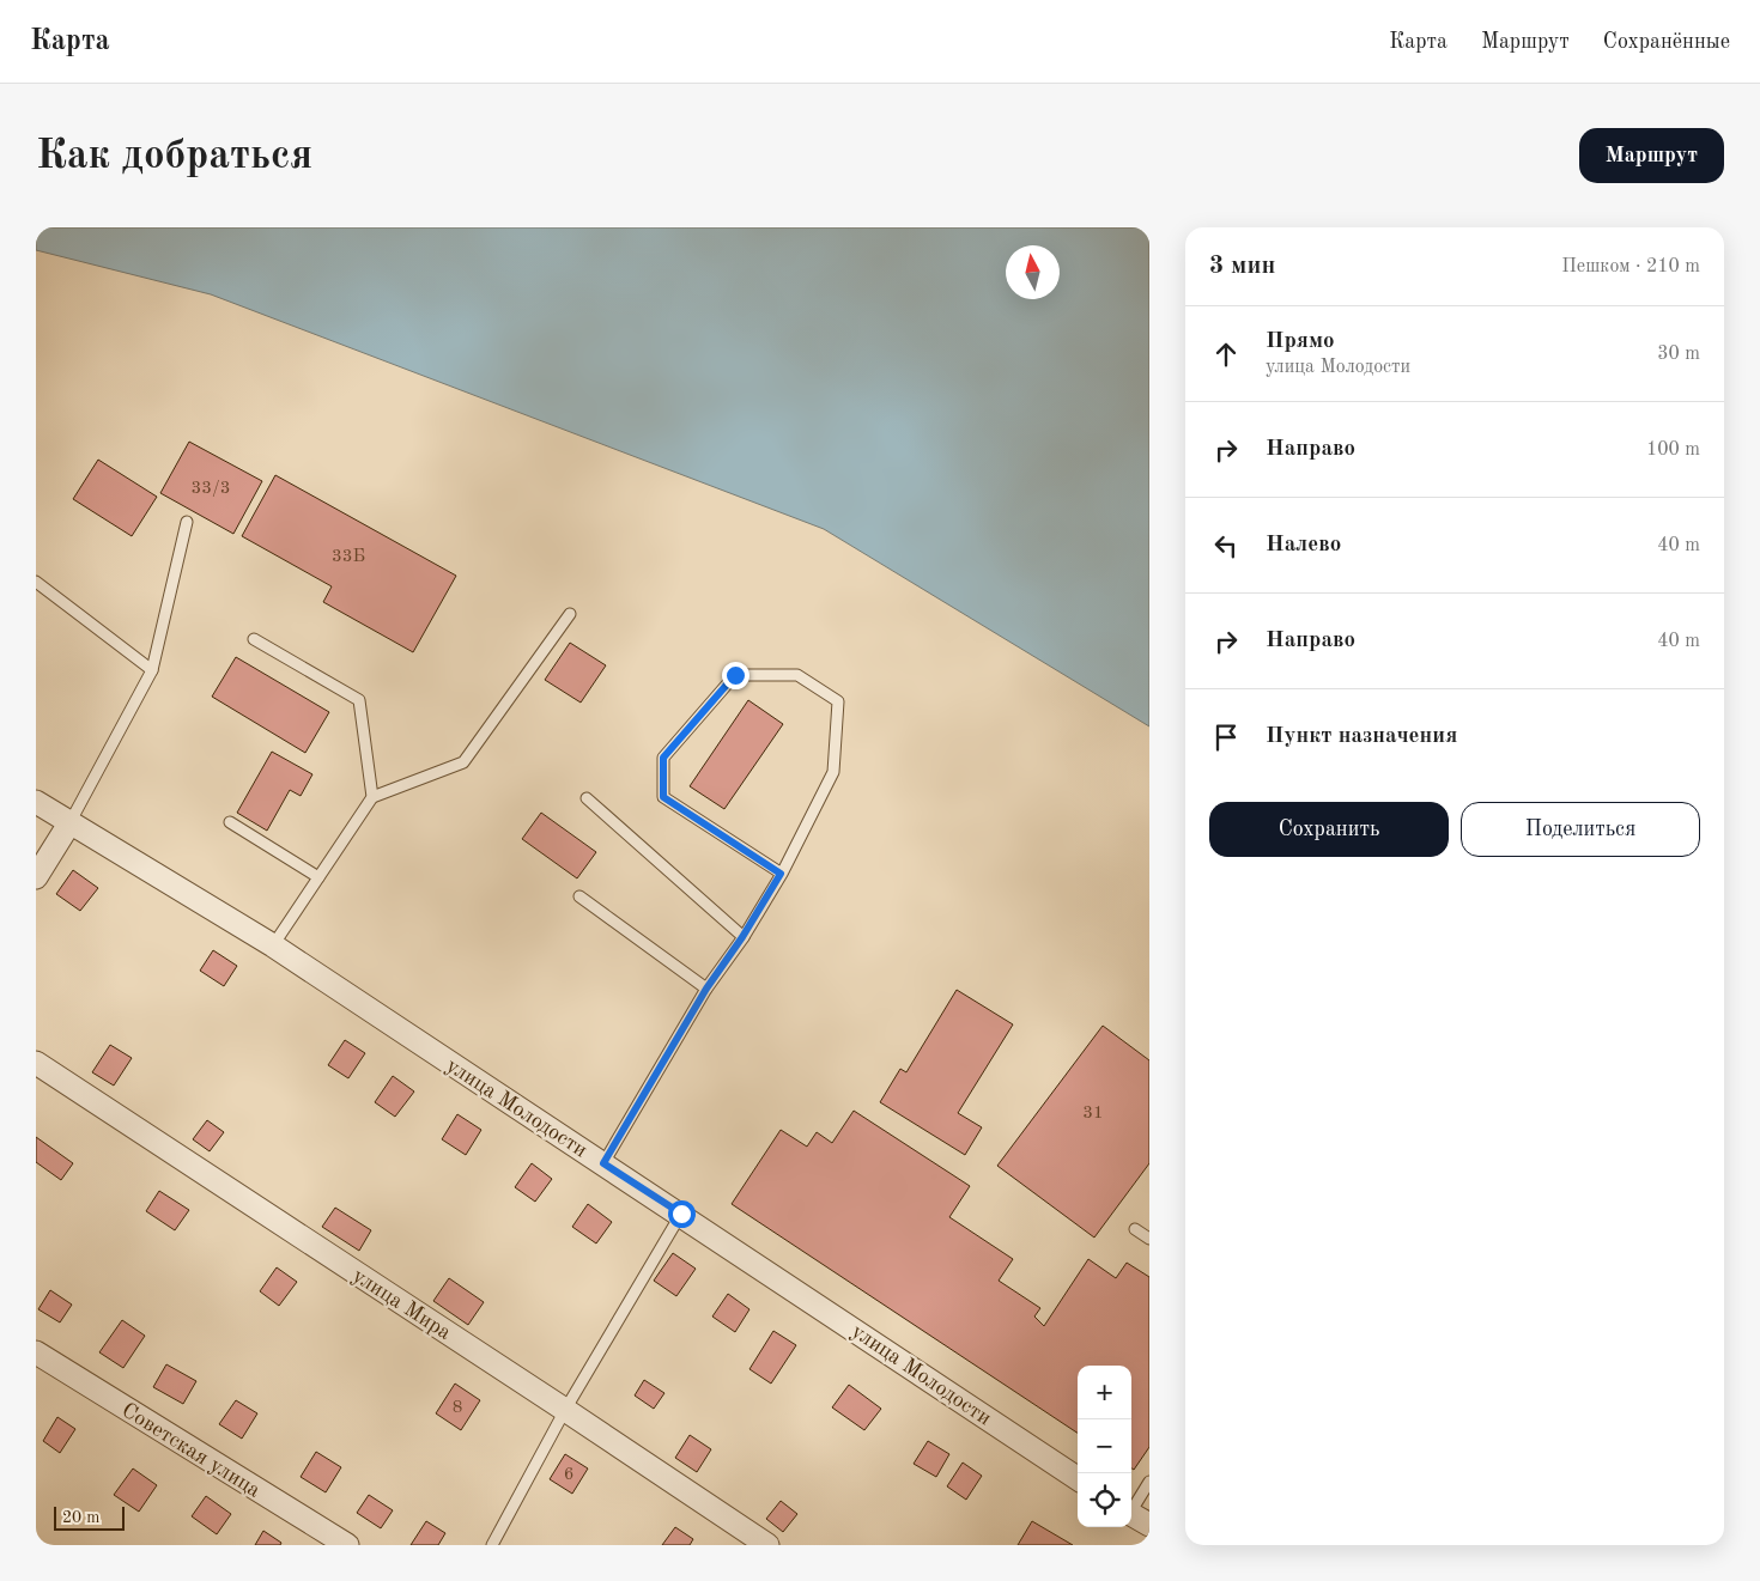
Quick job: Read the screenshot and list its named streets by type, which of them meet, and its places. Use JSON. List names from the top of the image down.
{
  "streets": {
    "street": ["улица Молодости", "улица Мира", "Советская улица"]
  },
  "house_numbers": [
    "33/3",
    "33Б",
    "31",
    "8",
    "6"
  ],
  "scale_bar": "20 m",
  "north": "top",
  "page": {
    "header": "Карта",
    "nav": ["Карта", "Маршрут", "Сохранённые"],
    "buttons": [
      "Маршрут",
      ["Сохранить", "Поделиться"]
    ],
    "title": "Как добраться",
    "heading": ["3 мин", "Пешком · 210 m"],
    "list": [
      ["Прямо", "улица Молодости", "30 m"],
      ["Направо", "100 m"],
      ["Налево", "40 m"],
      ["Направо", "40 m"],
      "Пункт назначения"
    ],
    "map_buttons": ["+", "−"],
    "scale": "20 m"
  }
}
